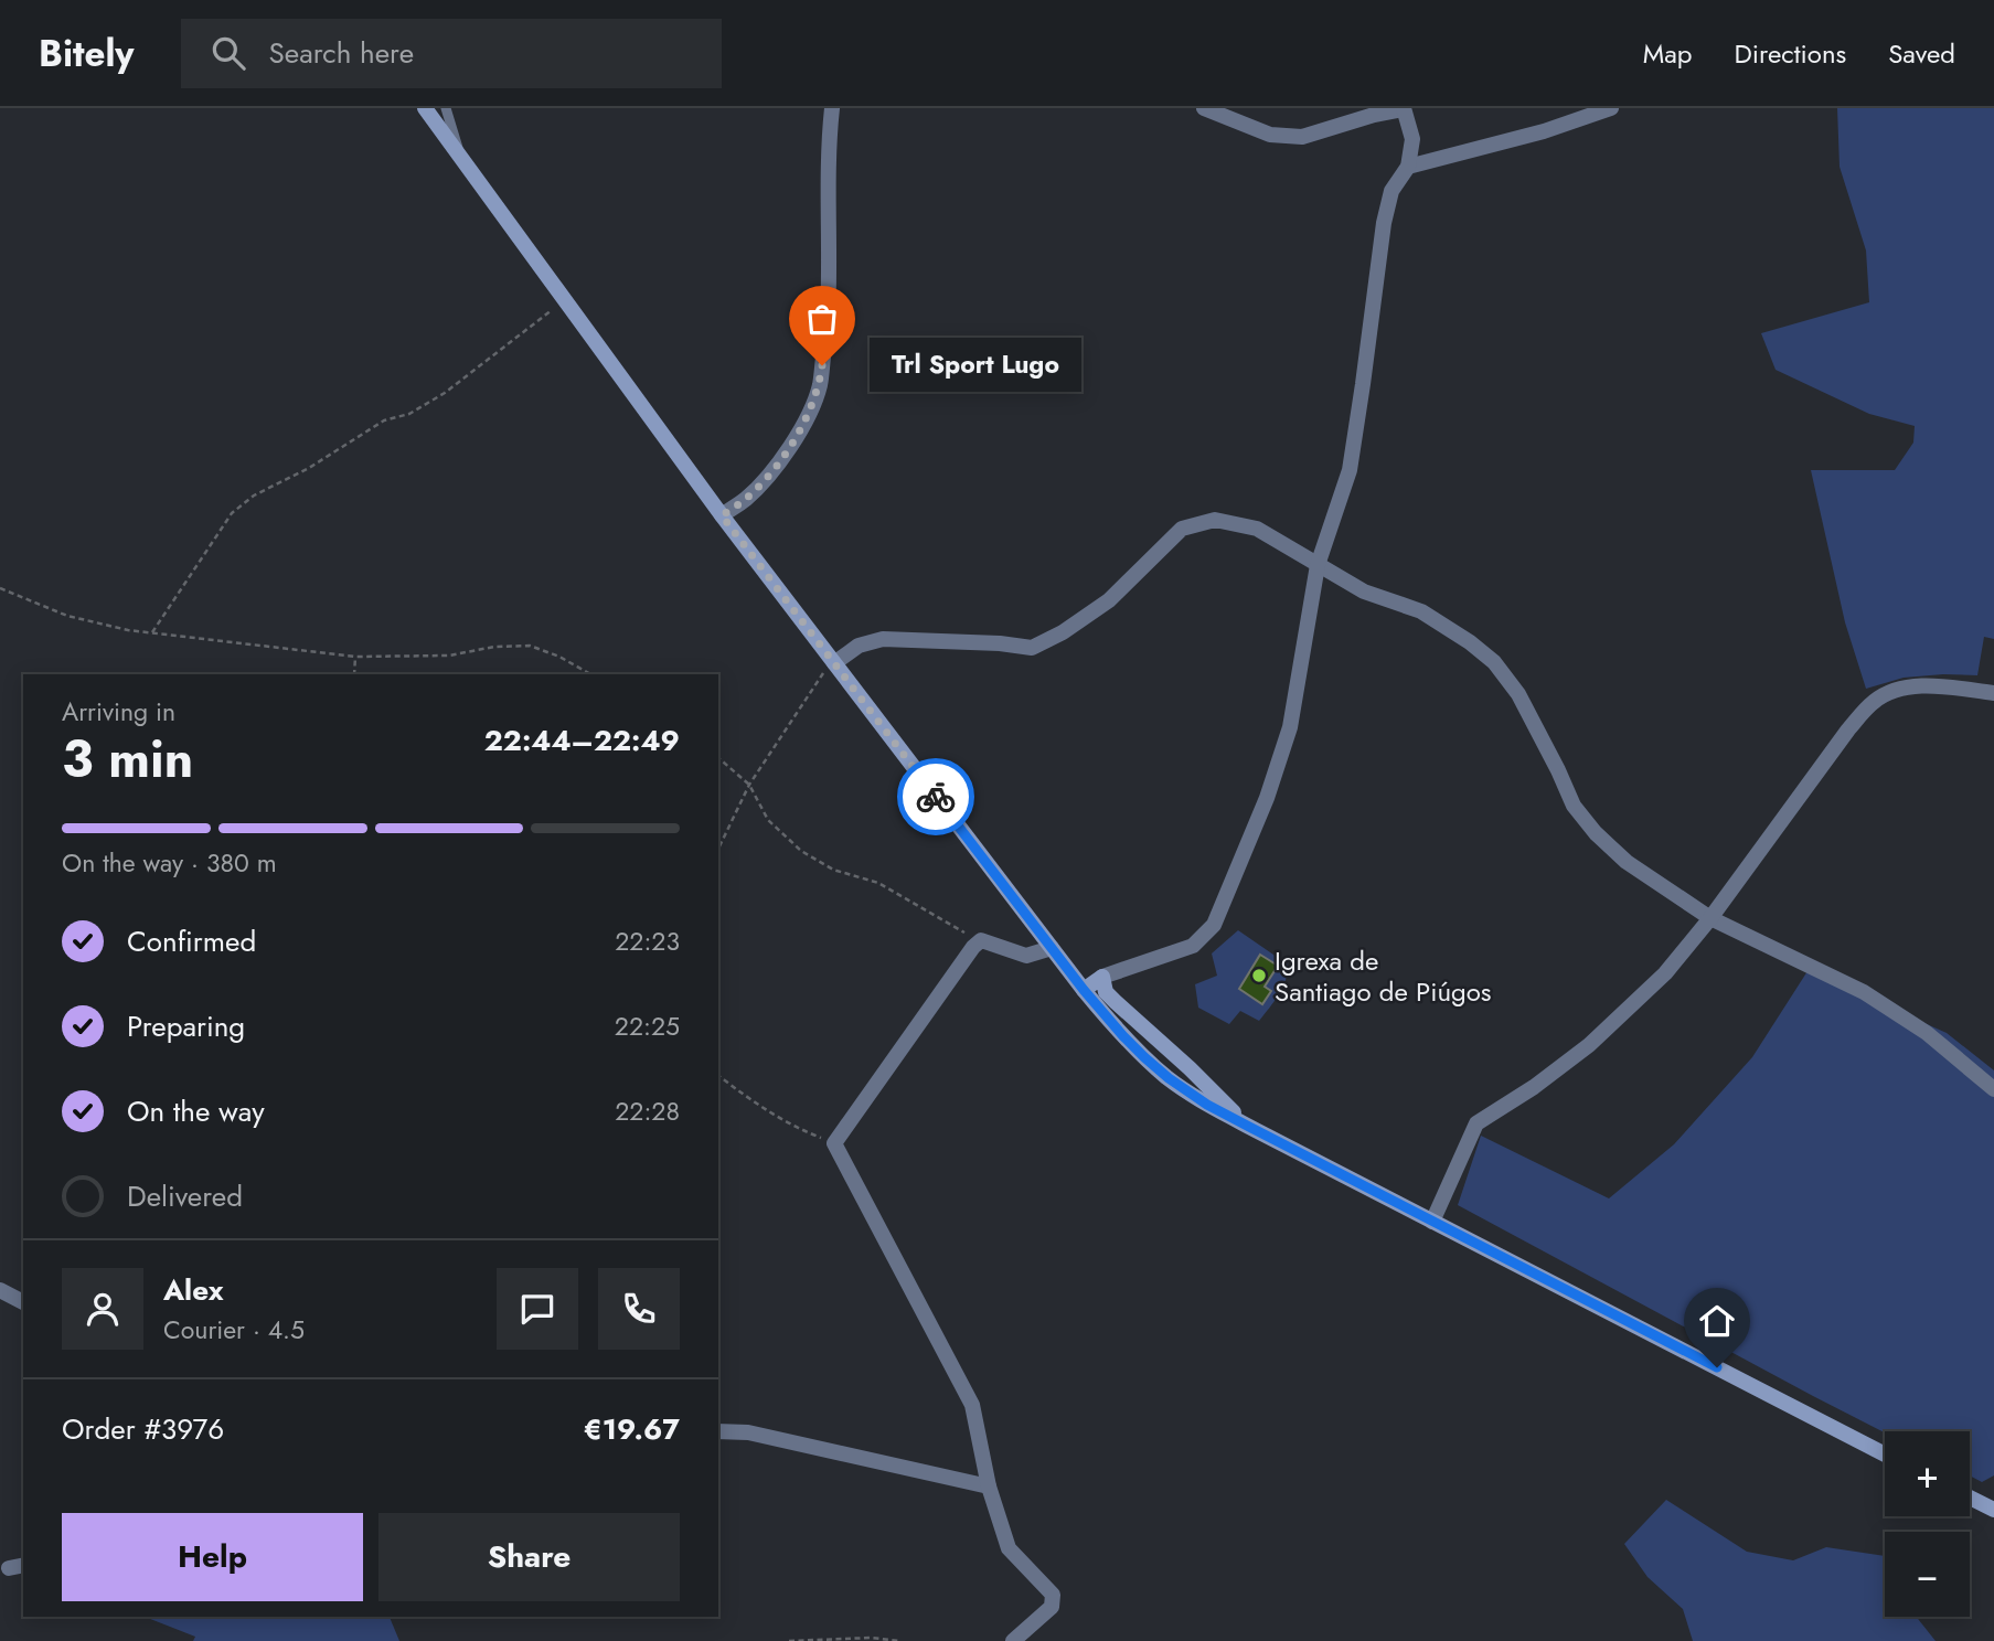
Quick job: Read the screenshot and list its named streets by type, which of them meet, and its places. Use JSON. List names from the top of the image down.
{
  "places": ["Trl Sport Lugo", "Igrexa de Santiago de Piúgos"],
  "page": {
    "header": "Bitely",
    "search": "Search here",
    "nav": ["Map", "Directions", "Saved"],
    "bubble": "Trl Sport Lugo",
    "heading": ["3 min", "Arriving in", "22:44–22:49"],
    "panel": [
      "Alex",
      "Courier · 4.5",
      "Order #3976",
      "€19.67"
    ],
    "bar": "On the way · 380 m",
    "list": [
      ["Confirmed", "22:23"],
      ["Preparing", "22:25"],
      ["On the way", "22:28"],
      "Delivered"
    ],
    "map_buttons": ["+", "−"],
    "buttons": ["Help", "Share"]
  }
}
